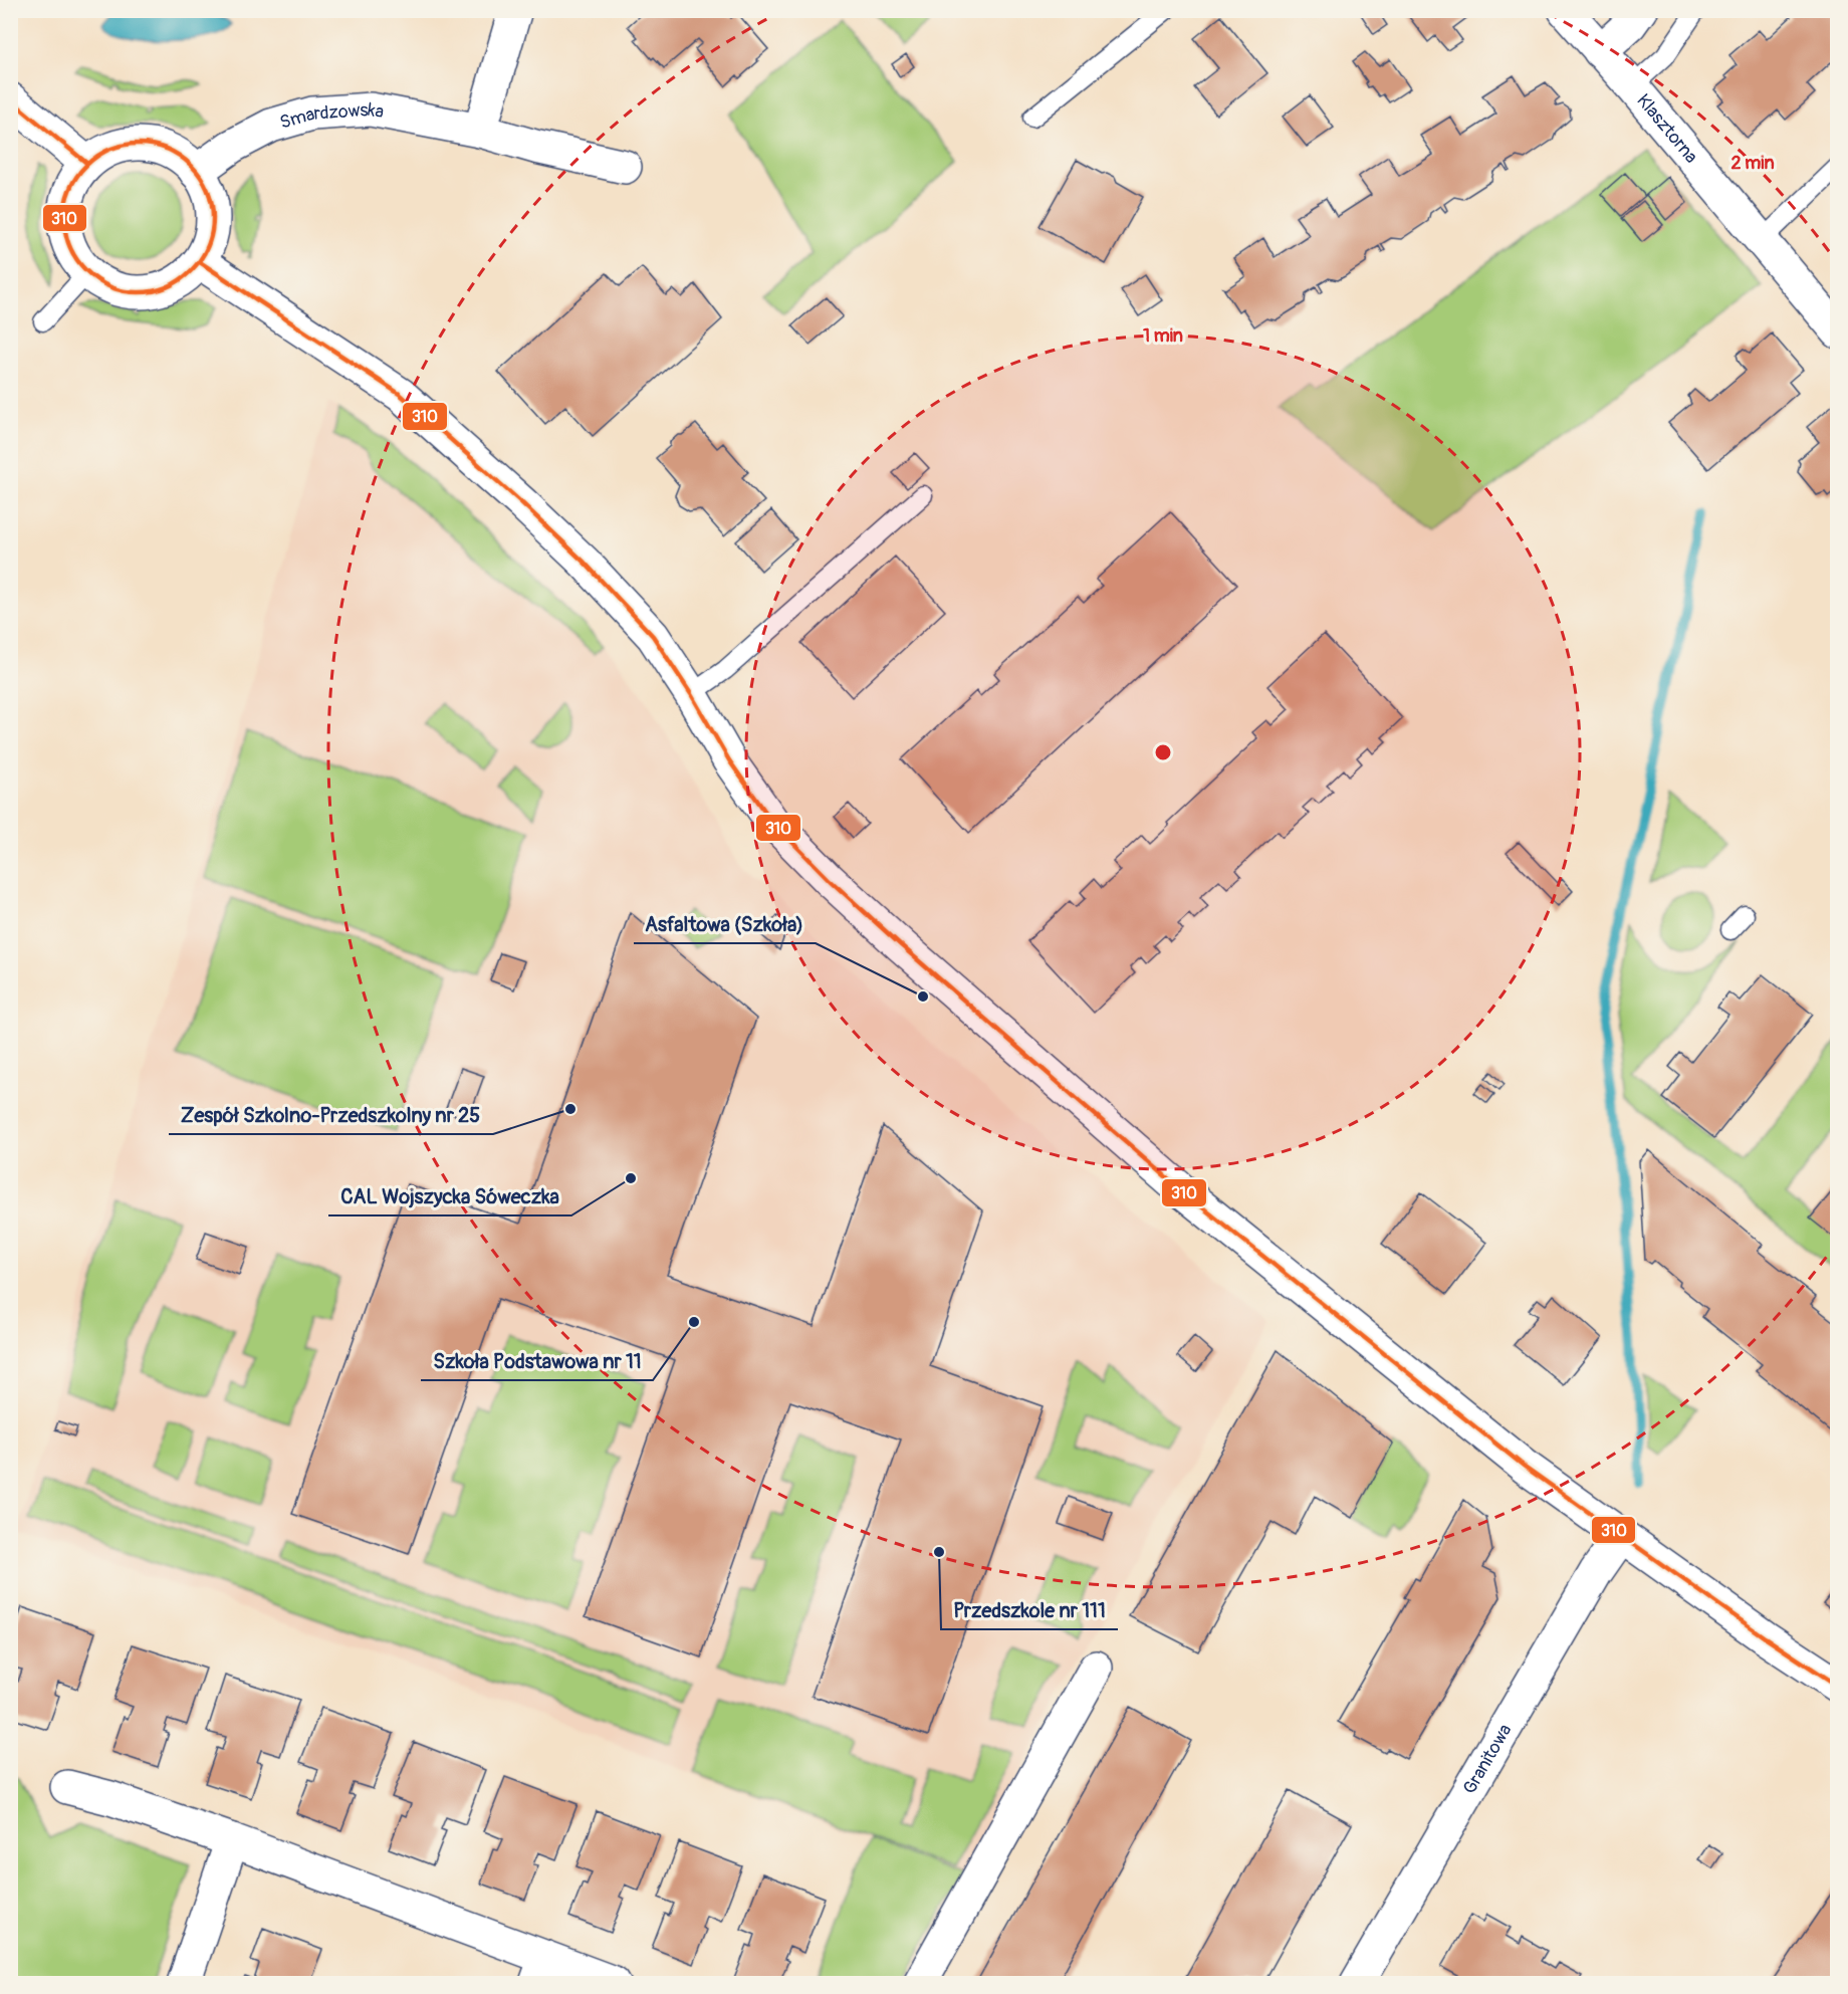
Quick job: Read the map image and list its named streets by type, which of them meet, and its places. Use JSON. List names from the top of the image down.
{
  "streets": {
    "street": ["Smardzowska", "Klasztorna", "Granitowa"]
  },
  "places": [
    "Asfaltowa (Szkoła)",
    "Zespół Szkolno-Przedszkolny nr 25",
    "CAL Wojszycka Sóweczka",
    "Szkoła Podstawowa nr 11",
    "Przedszkole nr 111"
  ],
  "lines": ["transit line 310"],
  "rings": ["2 min", "1 min"]
}
